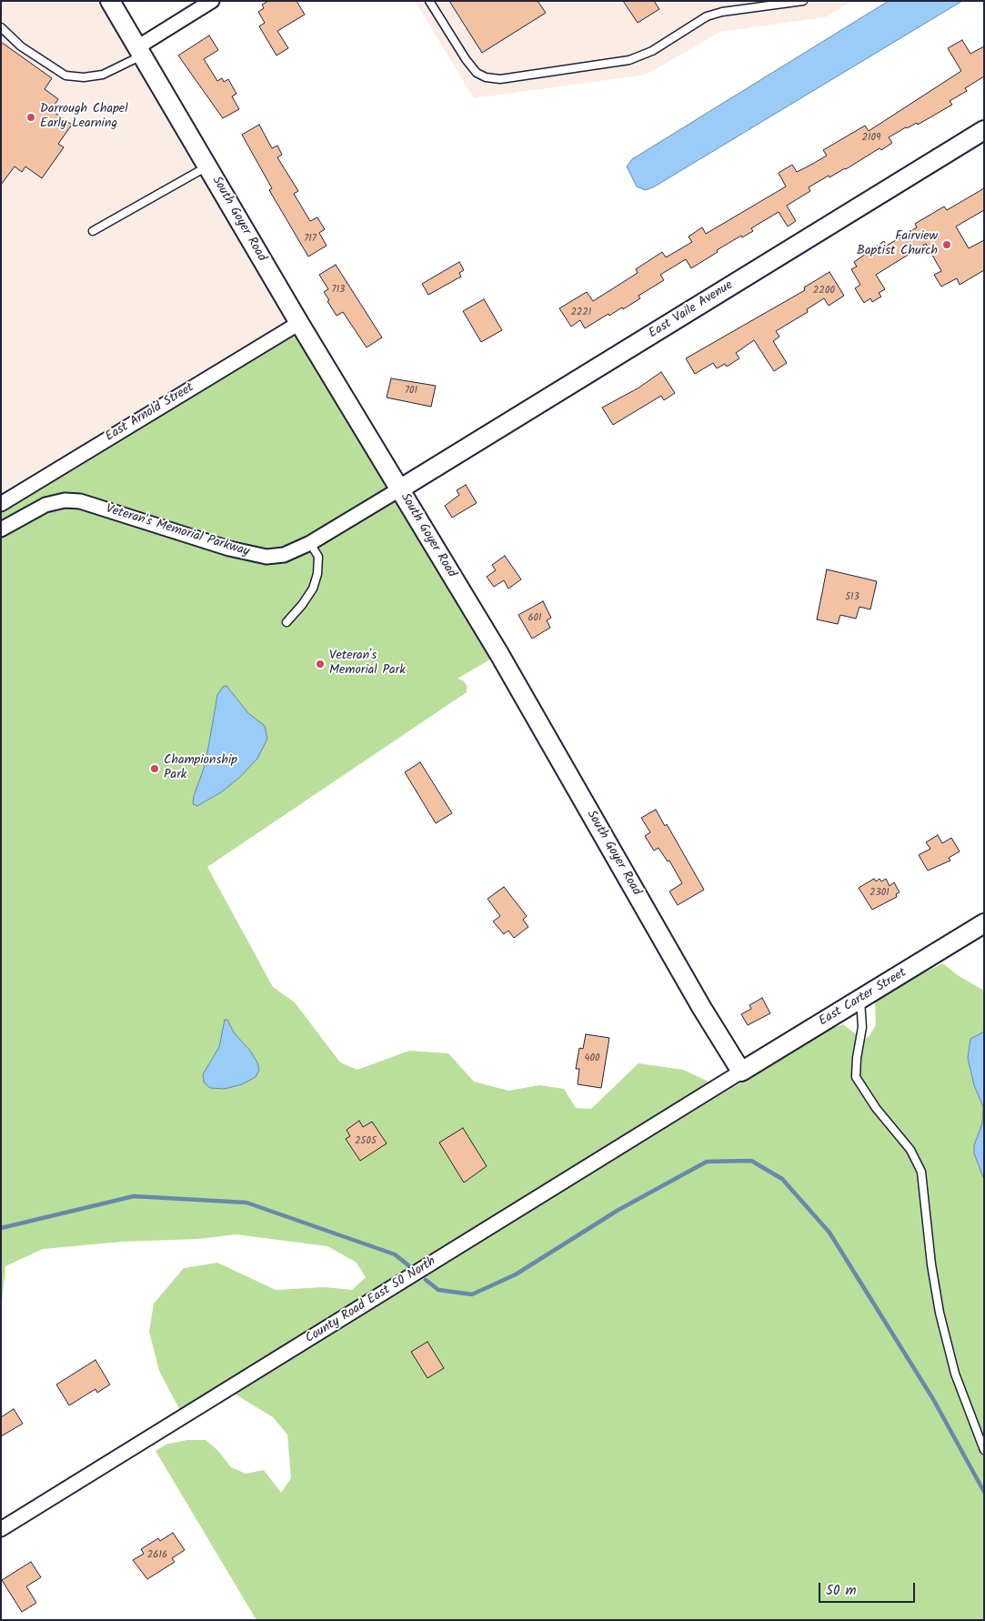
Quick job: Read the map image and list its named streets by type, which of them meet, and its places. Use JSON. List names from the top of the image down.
{
  "streets": {
    "street": [
      "South Goyer Road",
      "East Vaile Avenue",
      "East Arnold Street",
      "Veteran's Memorial Parkway",
      "East Carter Street",
      "County Road East 50 North"
    ]
  },
  "crossings": [
    ["South Goyer Road", "East Vaile Avenue"],
    ["South Goyer Road", "East Arnold Street"],
    ["South Goyer Road", "Veteran's Memorial Parkway"],
    ["South Goyer Road", "East Carter Street"],
    ["South Goyer Road", "County Road East 50 North"],
    ["East Vaile Avenue", "Veteran's Memorial Parkway"],
    ["East Carter Street", "County Road East 50 North"]
  ],
  "places": [
    "Darrough Chapel Early Learning",
    "Fairview Baptist Church",
    "Veteran's Memorial Park",
    "Championship Park"
  ],
  "house_numbers": [
    "2109",
    "717",
    "713",
    "2200",
    "2221",
    "701",
    "513",
    "601",
    "2301",
    "400",
    "2505",
    "2616"
  ],
  "scale_bar": "50 m"
}
